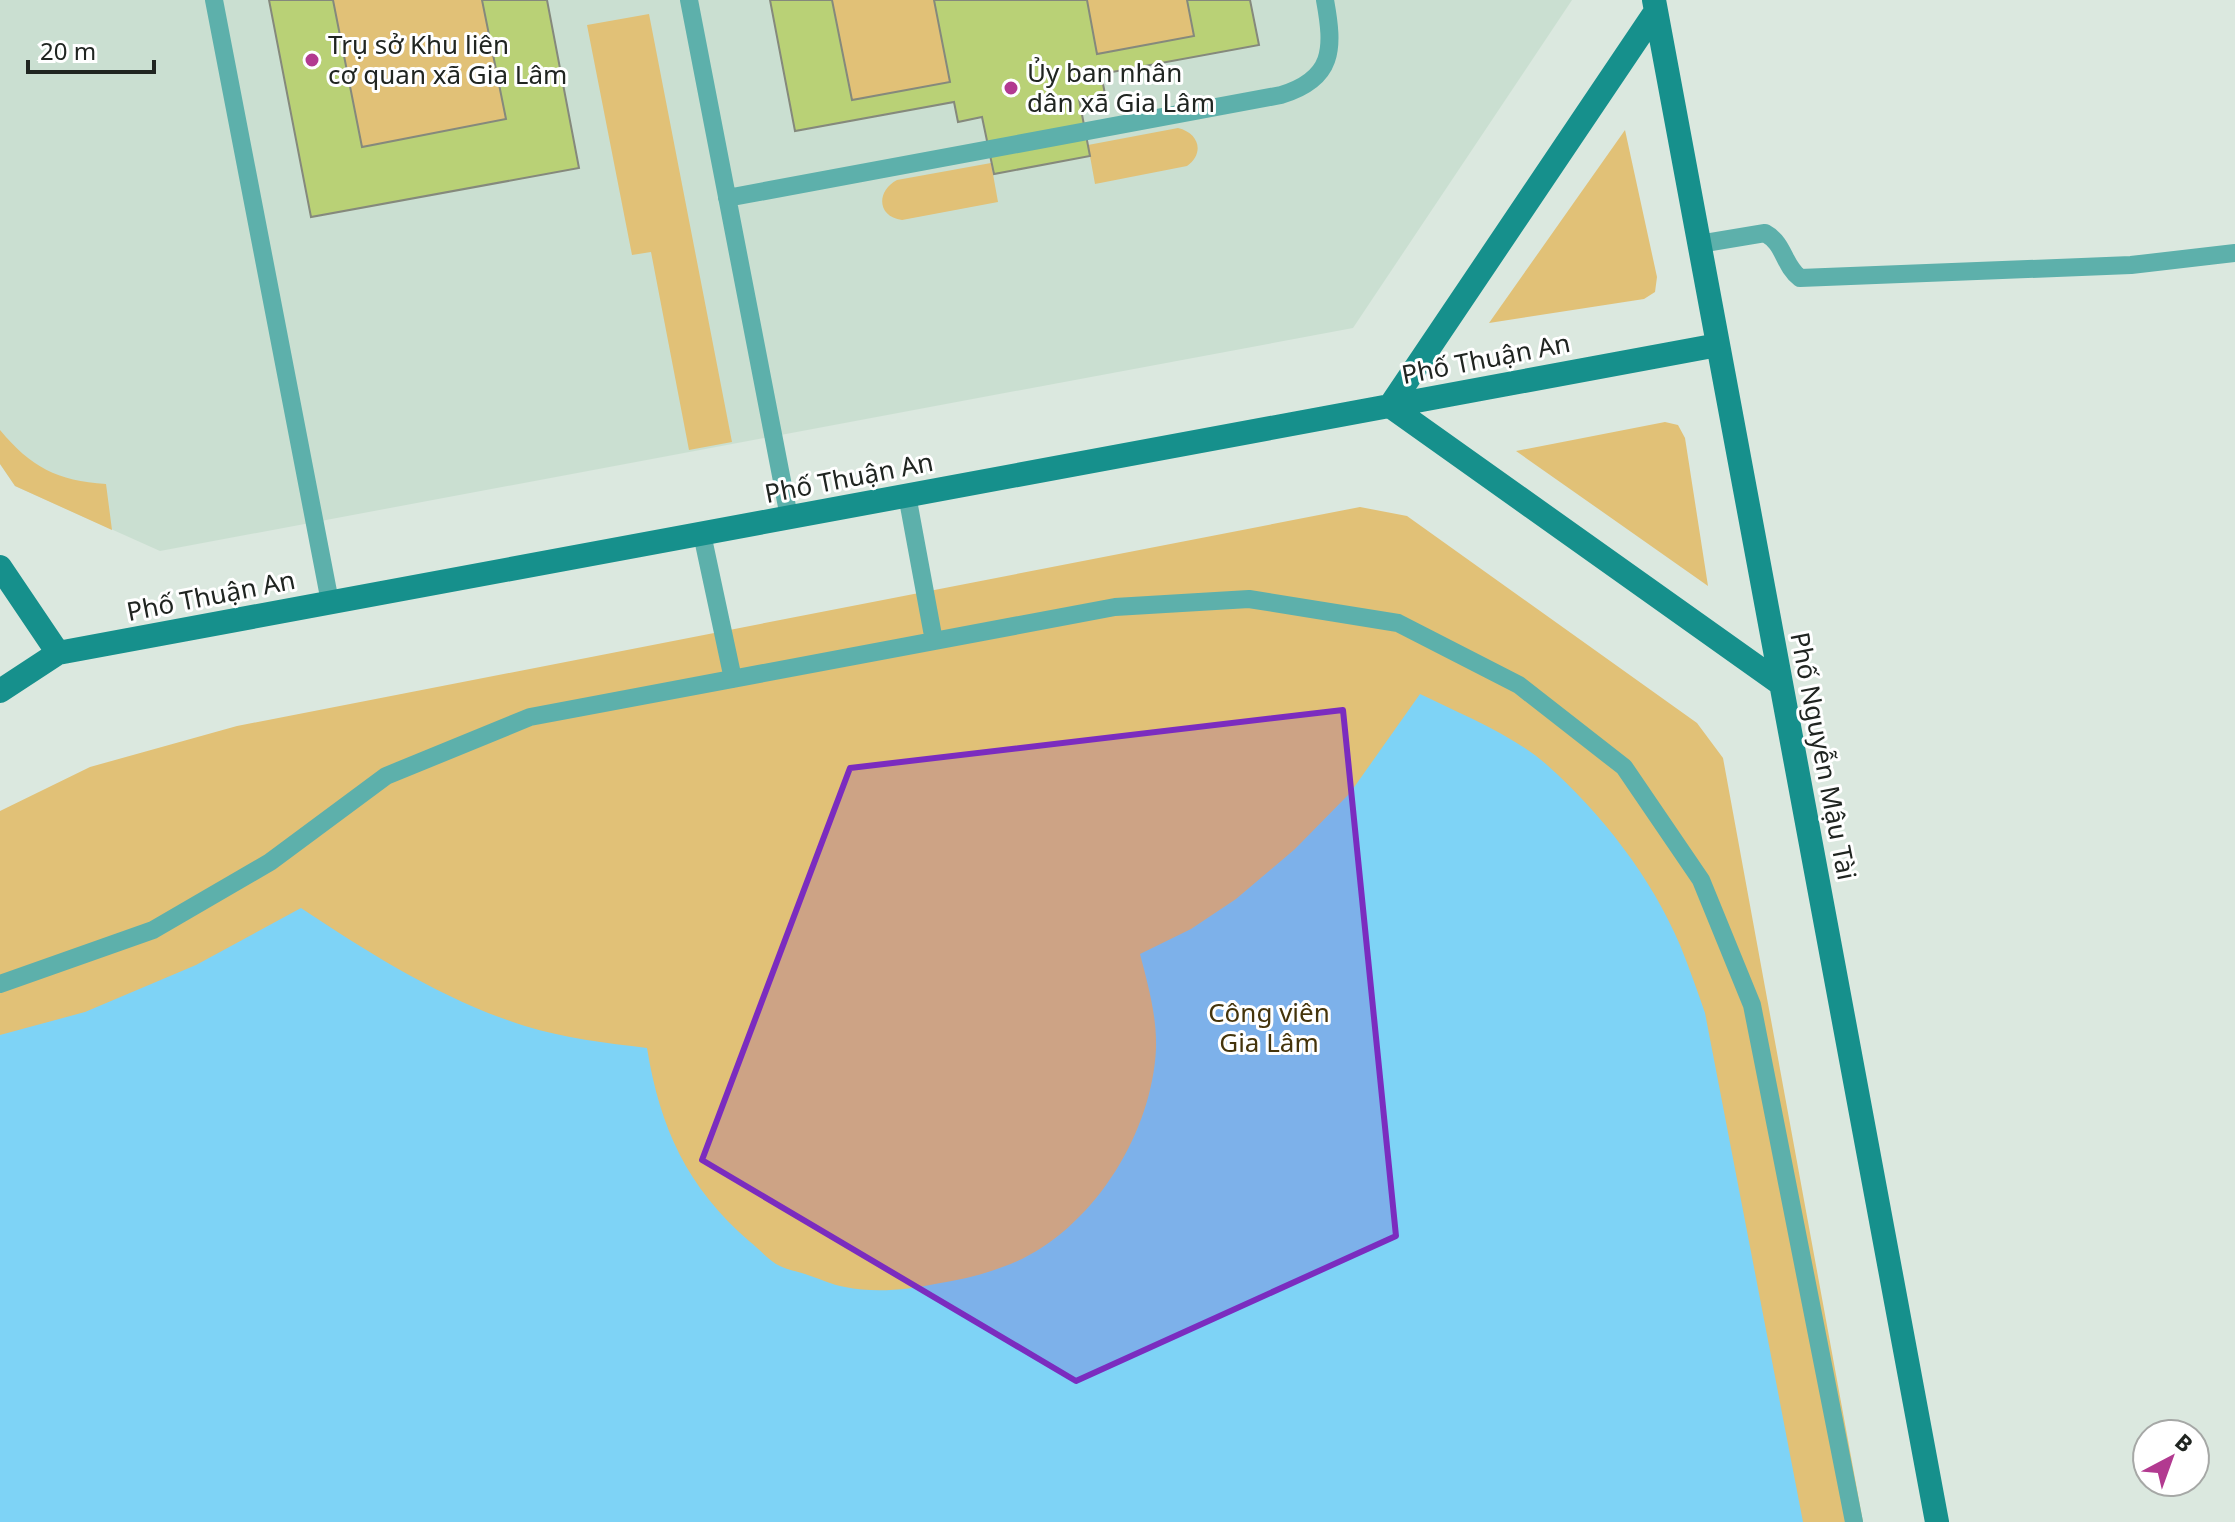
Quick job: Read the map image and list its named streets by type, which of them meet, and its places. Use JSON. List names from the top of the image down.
{
  "streets": {
    "street": ["Phố Thuận An", "Phố Nguyễn Mậu Tài"]
  },
  "crossings": [
    ["Phố Thuận An", "Phố Nguyễn Mậu Tài"]
  ],
  "parks": ["Công viên Gia Lâm"],
  "places": ["Trụ sở Khu liên cơ quan xã Gia Lâm", "Ủy ban nhân dân xã Gia Lâm"],
  "scale_bar": "20 m",
  "north": "top right"
}
